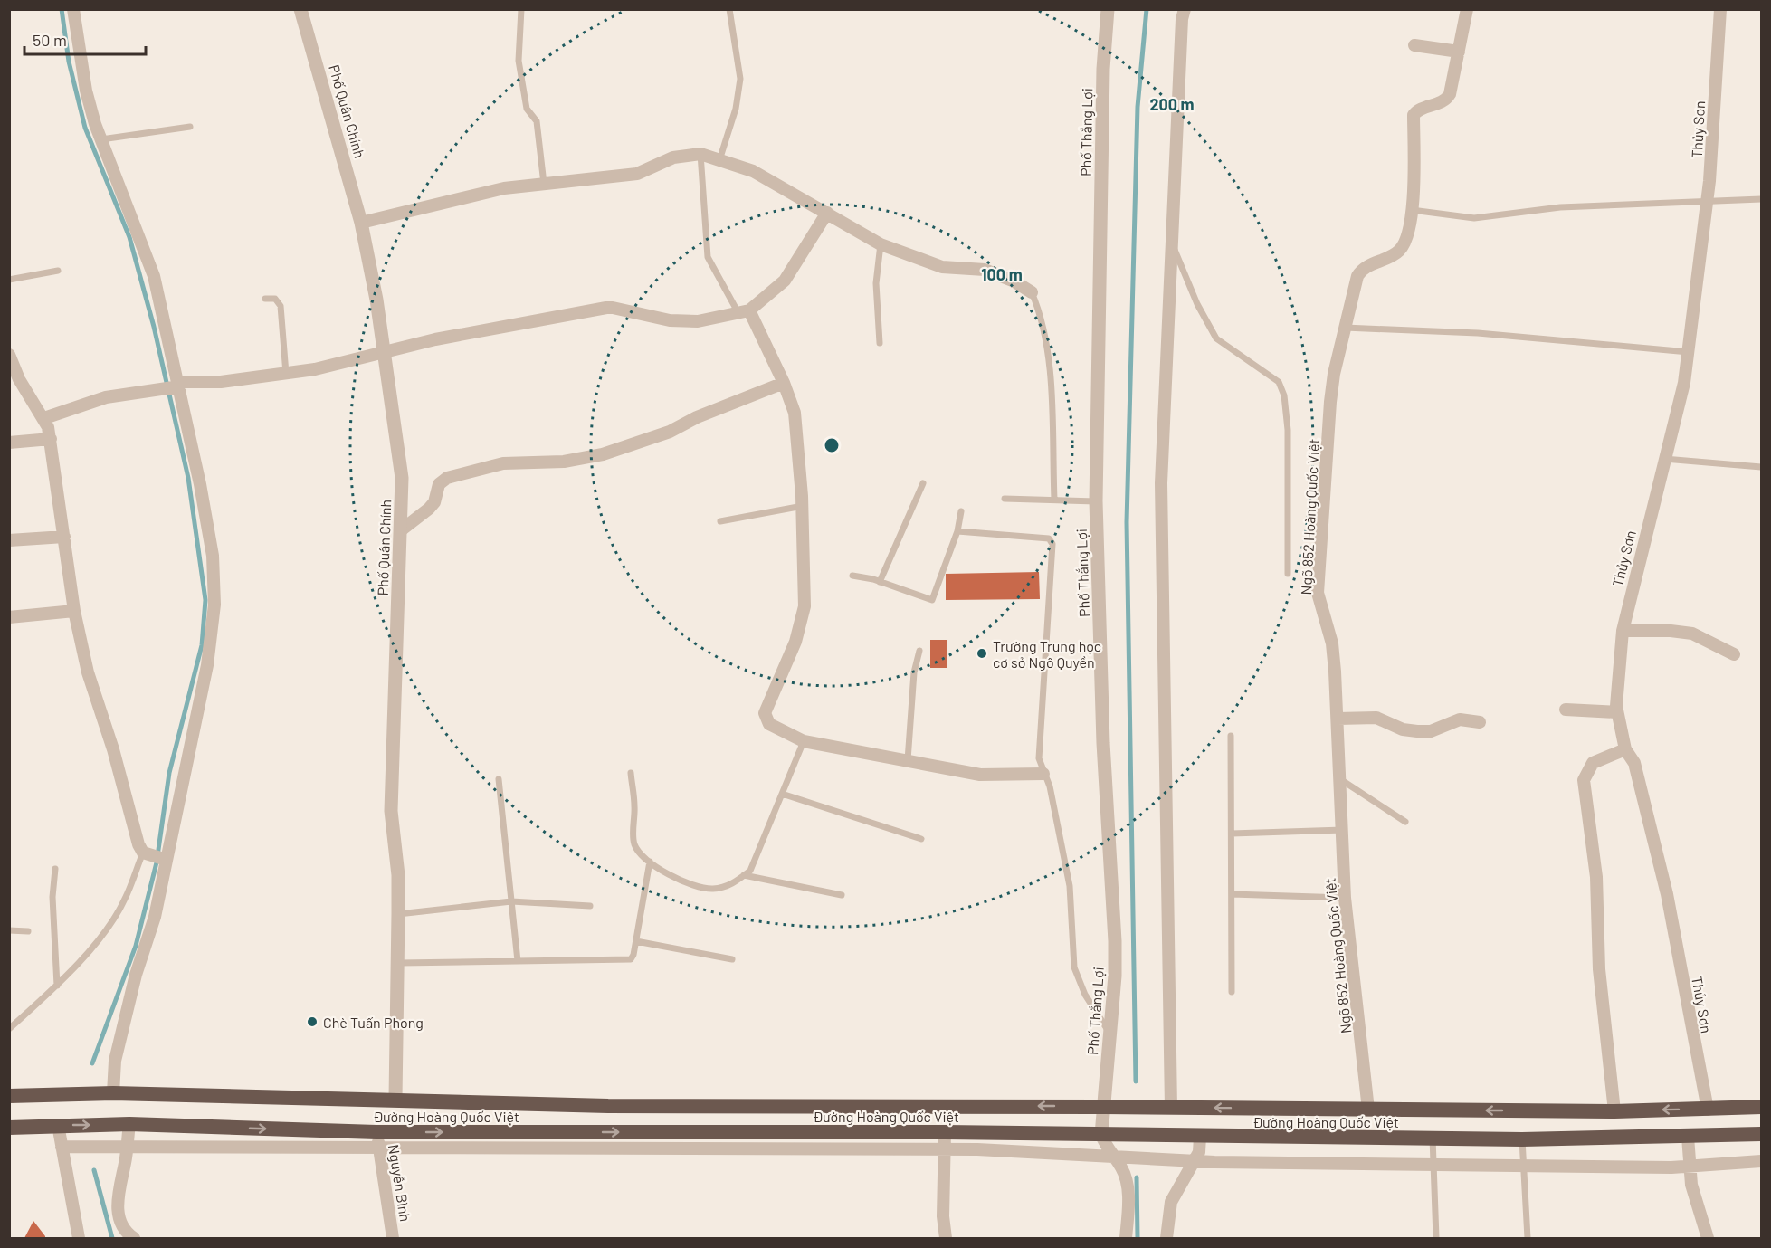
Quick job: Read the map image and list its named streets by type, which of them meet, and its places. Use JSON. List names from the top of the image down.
{
  "streets": {
    "highway": ["Đường Hoàng Quốc Việt"],
    "street": [
      "Phố Quân Chính",
      "Thủy Sơn",
      "Phố Thắng Lợi",
      "Ngõ 852 Hoàng Quốc Việt",
      "Nguyễn Bình"
    ]
  },
  "crossings": [
    ["Phố Quân Chính", "Đường Hoàng Quốc Việt"],
    ["Thủy Sơn", "Đường Hoàng Quốc Việt"],
    ["Phố Thắng Lợi", "Đường Hoàng Quốc Việt"],
    ["Ngõ 852 Hoàng Quốc Việt", "Đường Hoàng Quốc Việt"],
    ["Đường Hoàng Quốc Việt", "Nguyễn Bình"]
  ],
  "places": ["Trường Trung học cơ sở Ngô Quyền", "Chè Tuấn Phong"],
  "scale_bar": "50 m",
  "rings": ["200 m", "100 m"]
}
